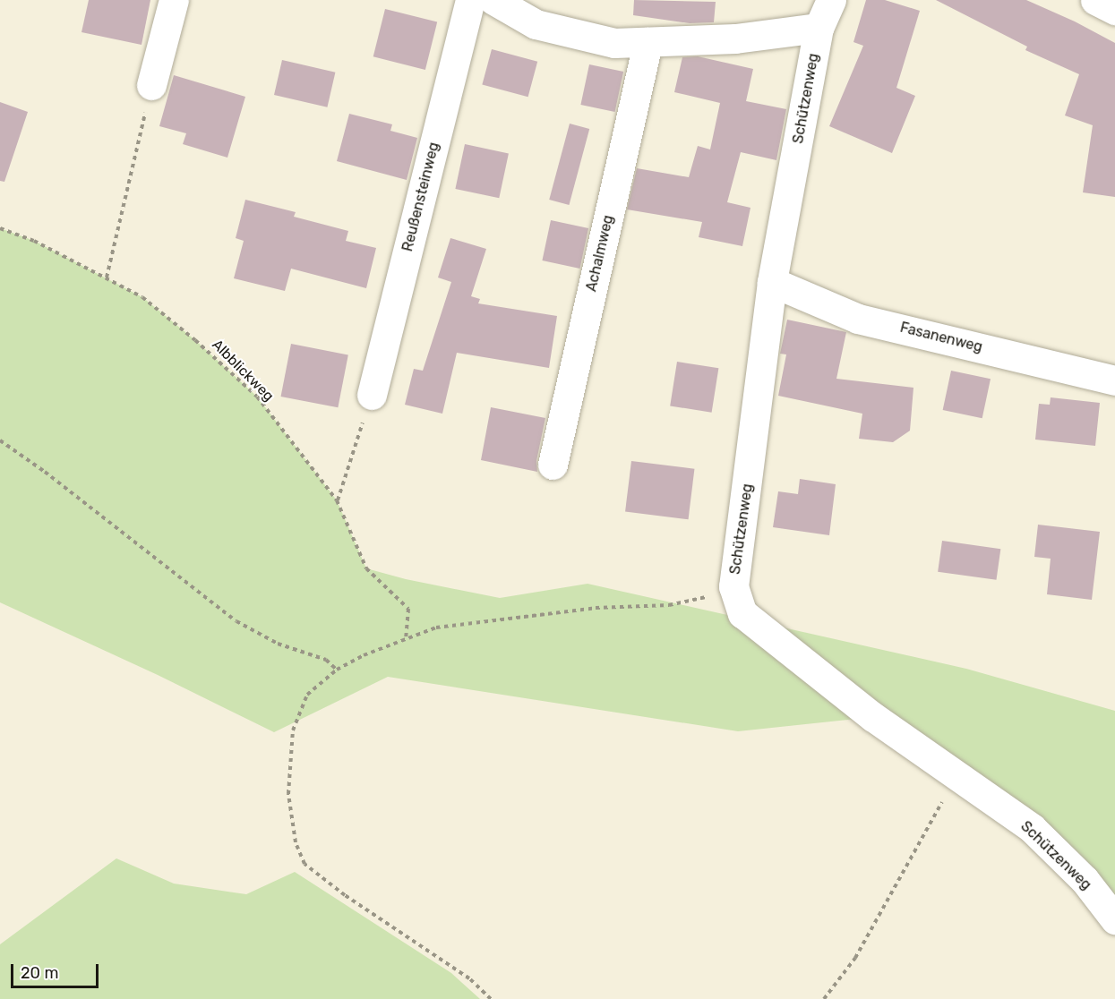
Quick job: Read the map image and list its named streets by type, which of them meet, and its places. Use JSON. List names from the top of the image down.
{
  "streets": {
    "street": [
      "Schützenweg",
      "Reußensteinweg",
      "Achalmweg",
      "Fasanenweg"
    ],
    "path": ["Albblickweg"]
  },
  "crossings": [
    ["Schützenweg", "Fasanenweg"]
  ],
  "scale_bar": "20 m"
}
